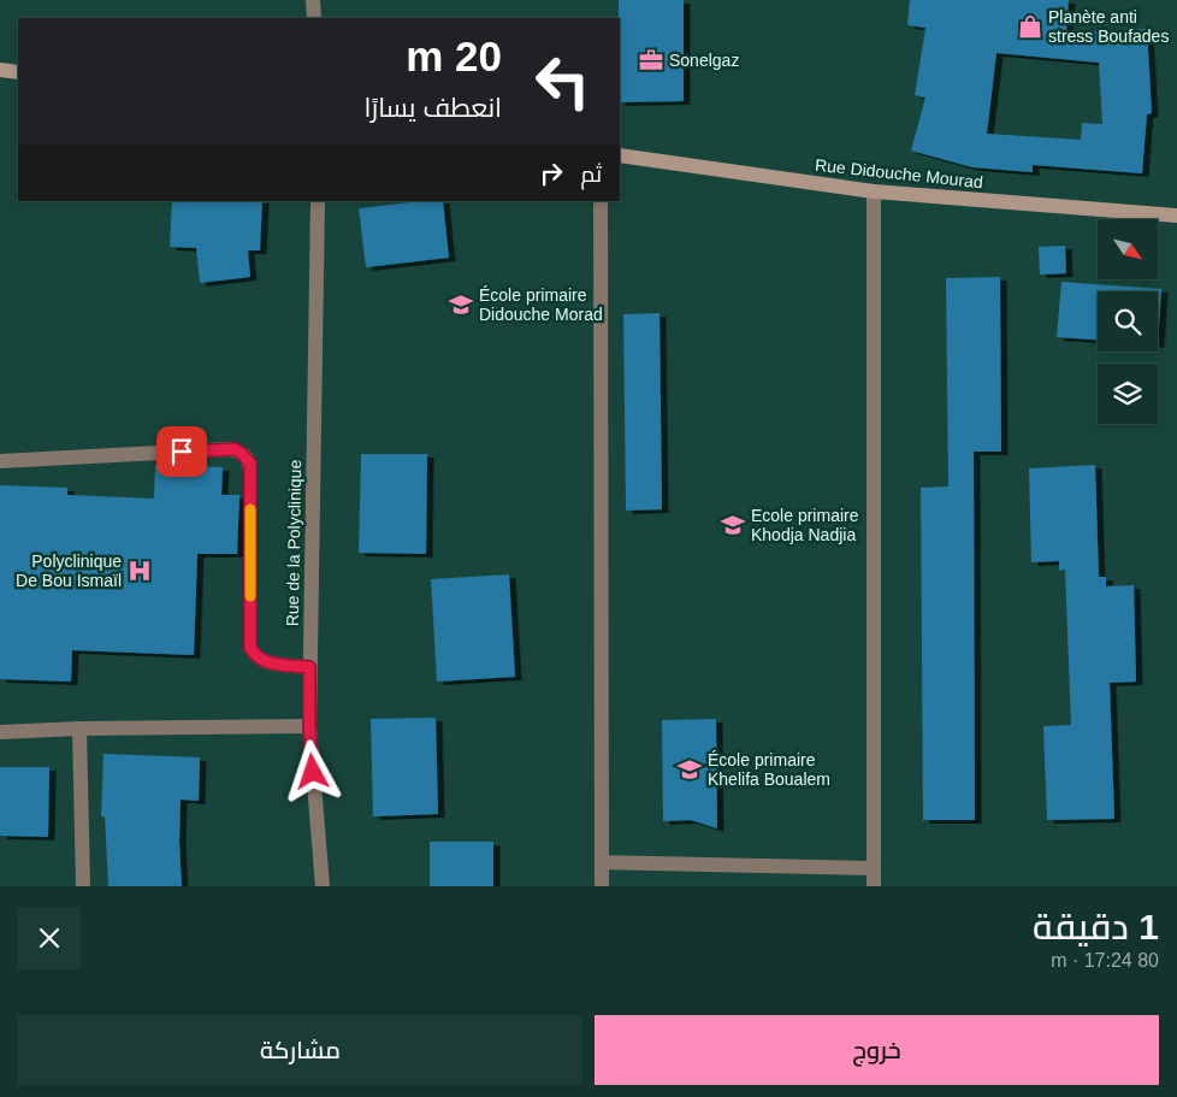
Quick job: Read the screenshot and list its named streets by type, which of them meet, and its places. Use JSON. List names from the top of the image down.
{
  "streets": {
    "main road": ["Rue Didouche Mourad"],
    "street": ["Rue de la Polyclinique"]
  },
  "places": {
    "shop": ["Planète anti stress Boufades"],
    "office": ["Sonelgaz"],
    "school or university": ["École primaire Didouche Morad", "Ecole primaire Khodja Nadjia", "École primaire Khelifa Boualem"],
    "hospital": ["Polyclinique De Bou Ismaïl"]
  },
  "north": "bottom right",
  "page": {
    "turn": ["20 m", "انعطف يسارًا"],
    "then": "ثم",
    "heading": ["1 دقيقة", "80 m · 17:24"],
    "buttons": ["خروج", "مشاركة"]
  }
}
